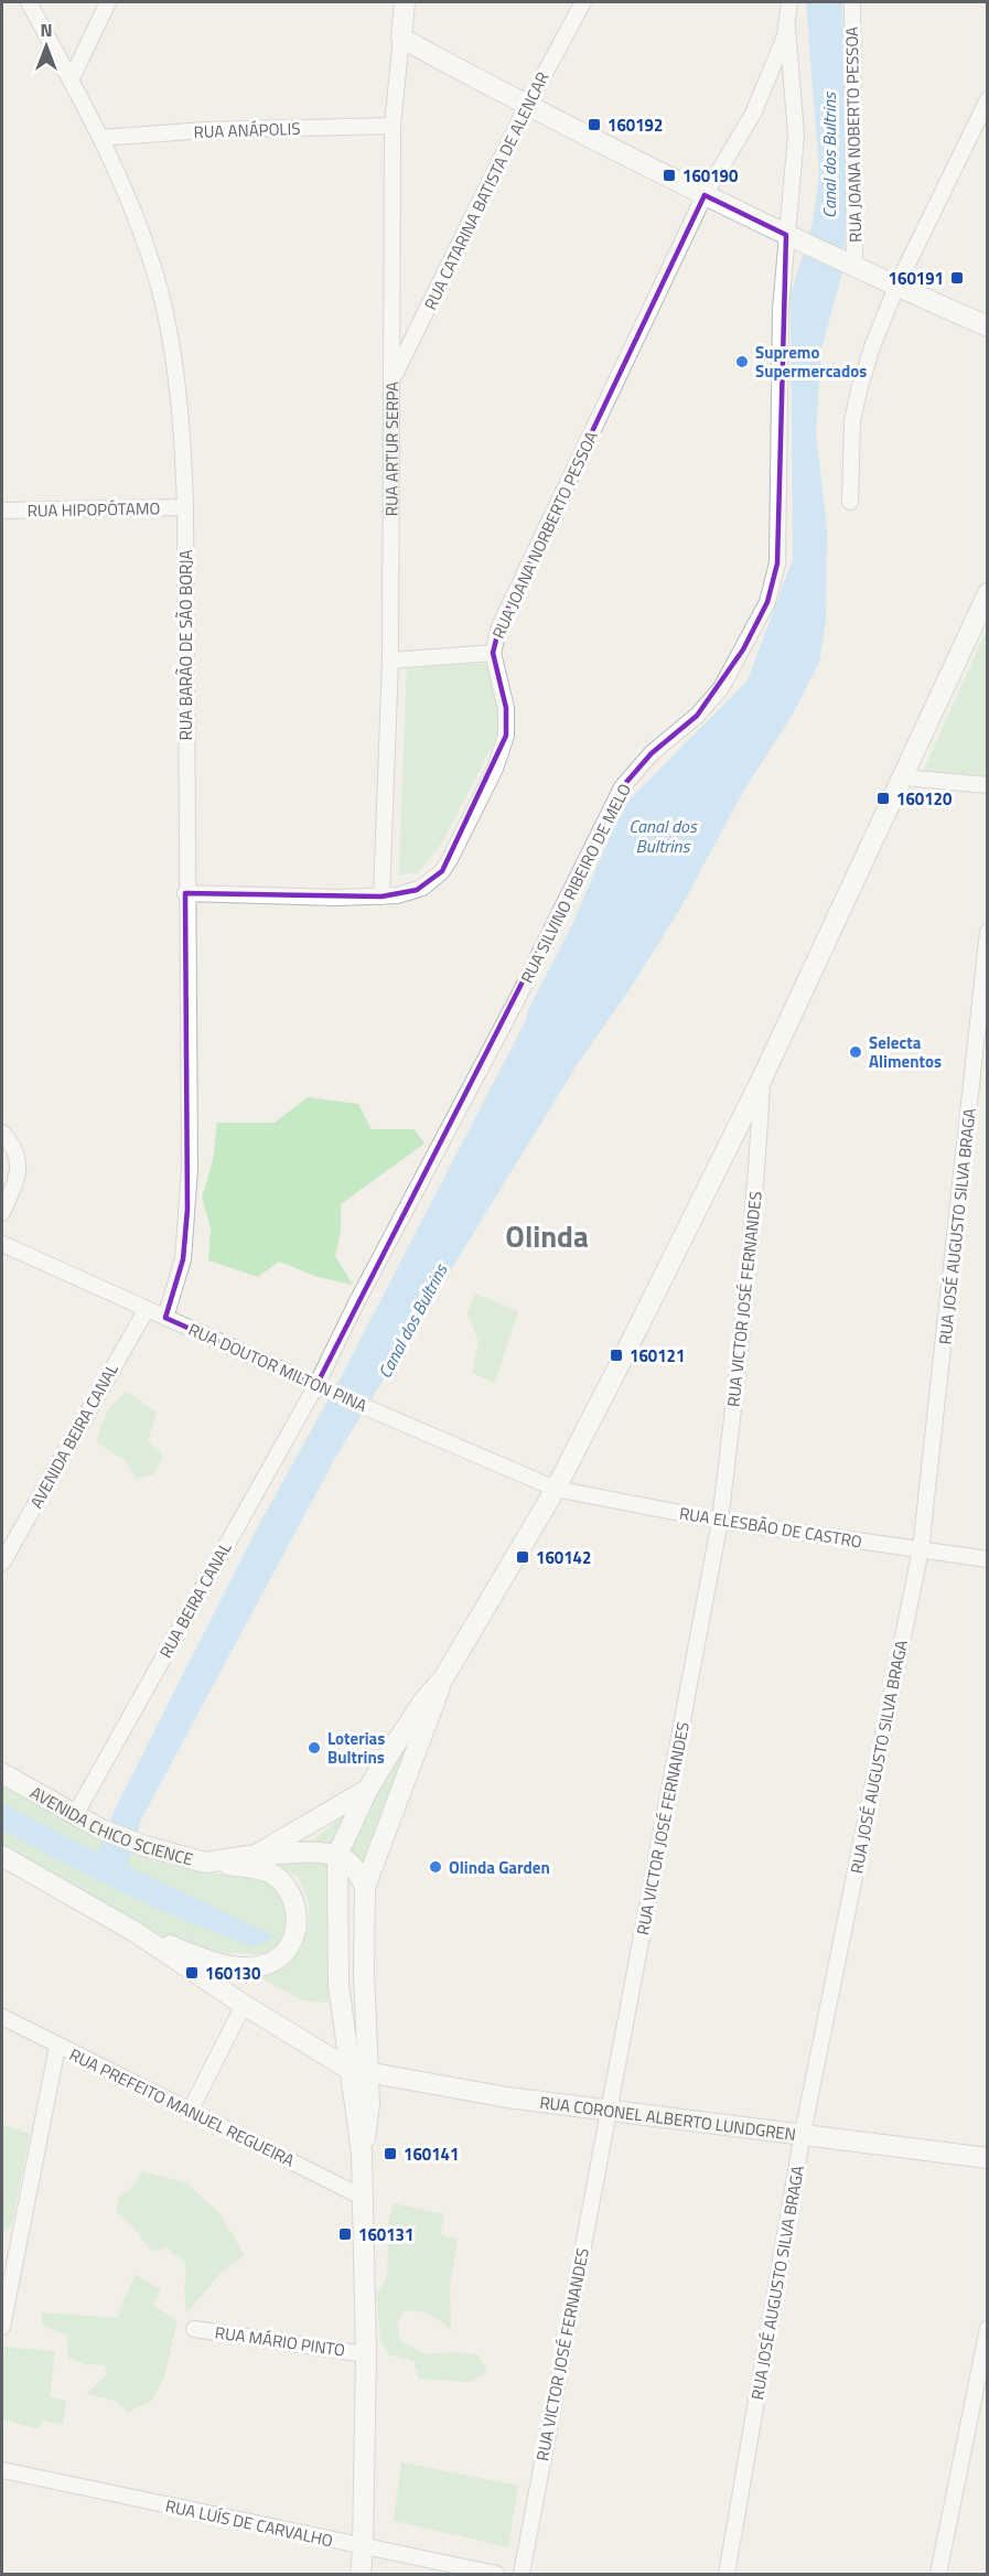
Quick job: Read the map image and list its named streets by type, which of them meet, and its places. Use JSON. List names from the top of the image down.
{
  "streets": {
    "main road": ["RUA ARTUR SERPA", "AVENIDA CHICO SCIENCE", "RUA CORONEL ALBERTO LUNDGREN"],
    "street": [
      "RUA ANÁPOLIS",
      "RUA JOANA NOBERTO PESSOA",
      "RUA CATARINA BATISTA DE ALENCAR",
      "RUA HIPOPÓTAMO",
      "RUA JOANA NORBERTO PESSOA",
      "RUA BARÃO DE SÃO BORJA",
      "RUA SILVINO RIBEIRO DE MELO",
      "RUA JOSÉ AUGUSTO SILVA BRAGA",
      "RUA VICTOR JOSÉ FERNANDES",
      "RUA DOUTOR MILTON PINA",
      "AVENIDA BEIRA CANAL",
      "RUA ELESBÃO DE CASTRO",
      "RUA BEIRA CANAL",
      "RUA PREFEITO MANUEL REGUEIRA",
      "RUA MÁRIO PINTO",
      "RUA LUÍS DE CARVALHO"
    ]
  },
  "crossings": [
    ["RUA ANÁPOLIS", "RUA ARTUR SERPA"],
    ["RUA ANÁPOLIS", "RUA BARÃO DE SÃO BORJA"],
    ["RUA CATARINA BATISTA DE ALENCAR", "RUA ARTUR SERPA"],
    ["RUA ARTUR SERPA", "RUA JOANA NORBERTO PESSOA"],
    ["RUA HIPOPÓTAMO", "RUA BARÃO DE SÃO BORJA"],
    ["RUA JOANA NORBERTO PESSOA", "RUA BARÃO DE SÃO BORJA"],
    ["RUA JOANA NORBERTO PESSOA", "RUA SILVINO RIBEIRO DE MELO"],
    ["RUA BARÃO DE SÃO BORJA", "RUA DOUTOR MILTON PINA"],
    ["RUA SILVINO RIBEIRO DE MELO", "RUA DOUTOR MILTON PINA"],
    ["RUA SILVINO RIBEIRO DE MELO", "RUA BEIRA CANAL"],
    ["RUA JOSÉ AUGUSTO SILVA BRAGA", "RUA ELESBÃO DE CASTRO"],
    ["RUA JOSÉ AUGUSTO SILVA BRAGA", "RUA CORONEL ALBERTO LUNDGREN"],
    ["RUA VICTOR JOSÉ FERNANDES", "RUA ELESBÃO DE CASTRO"],
    ["RUA VICTOR JOSÉ FERNANDES", "RUA CORONEL ALBERTO LUNDGREN"],
    ["RUA DOUTOR MILTON PINA", "AVENIDA BEIRA CANAL"],
    ["RUA DOUTOR MILTON PINA", "RUA ELESBÃO DE CASTRO"],
    ["RUA DOUTOR MILTON PINA", "RUA BEIRA CANAL"],
    ["RUA BEIRA CANAL", "AVENIDA CHICO SCIENCE"]
  ],
  "districts": ["Olinda"],
  "water": ["Canal dos Bultrins"],
  "places": {
    "transit": [
      "160192",
      "160190",
      "160191",
      "160120",
      "160121",
      "160142",
      "160130",
      "160141",
      "160131"
    ],
    "other": [
      "Supremo Supermercados",
      "Selecta Alimentos",
      "Loterias Bultrins",
      "Olinda Garden"
    ]
  },
  "north": "top"
}
